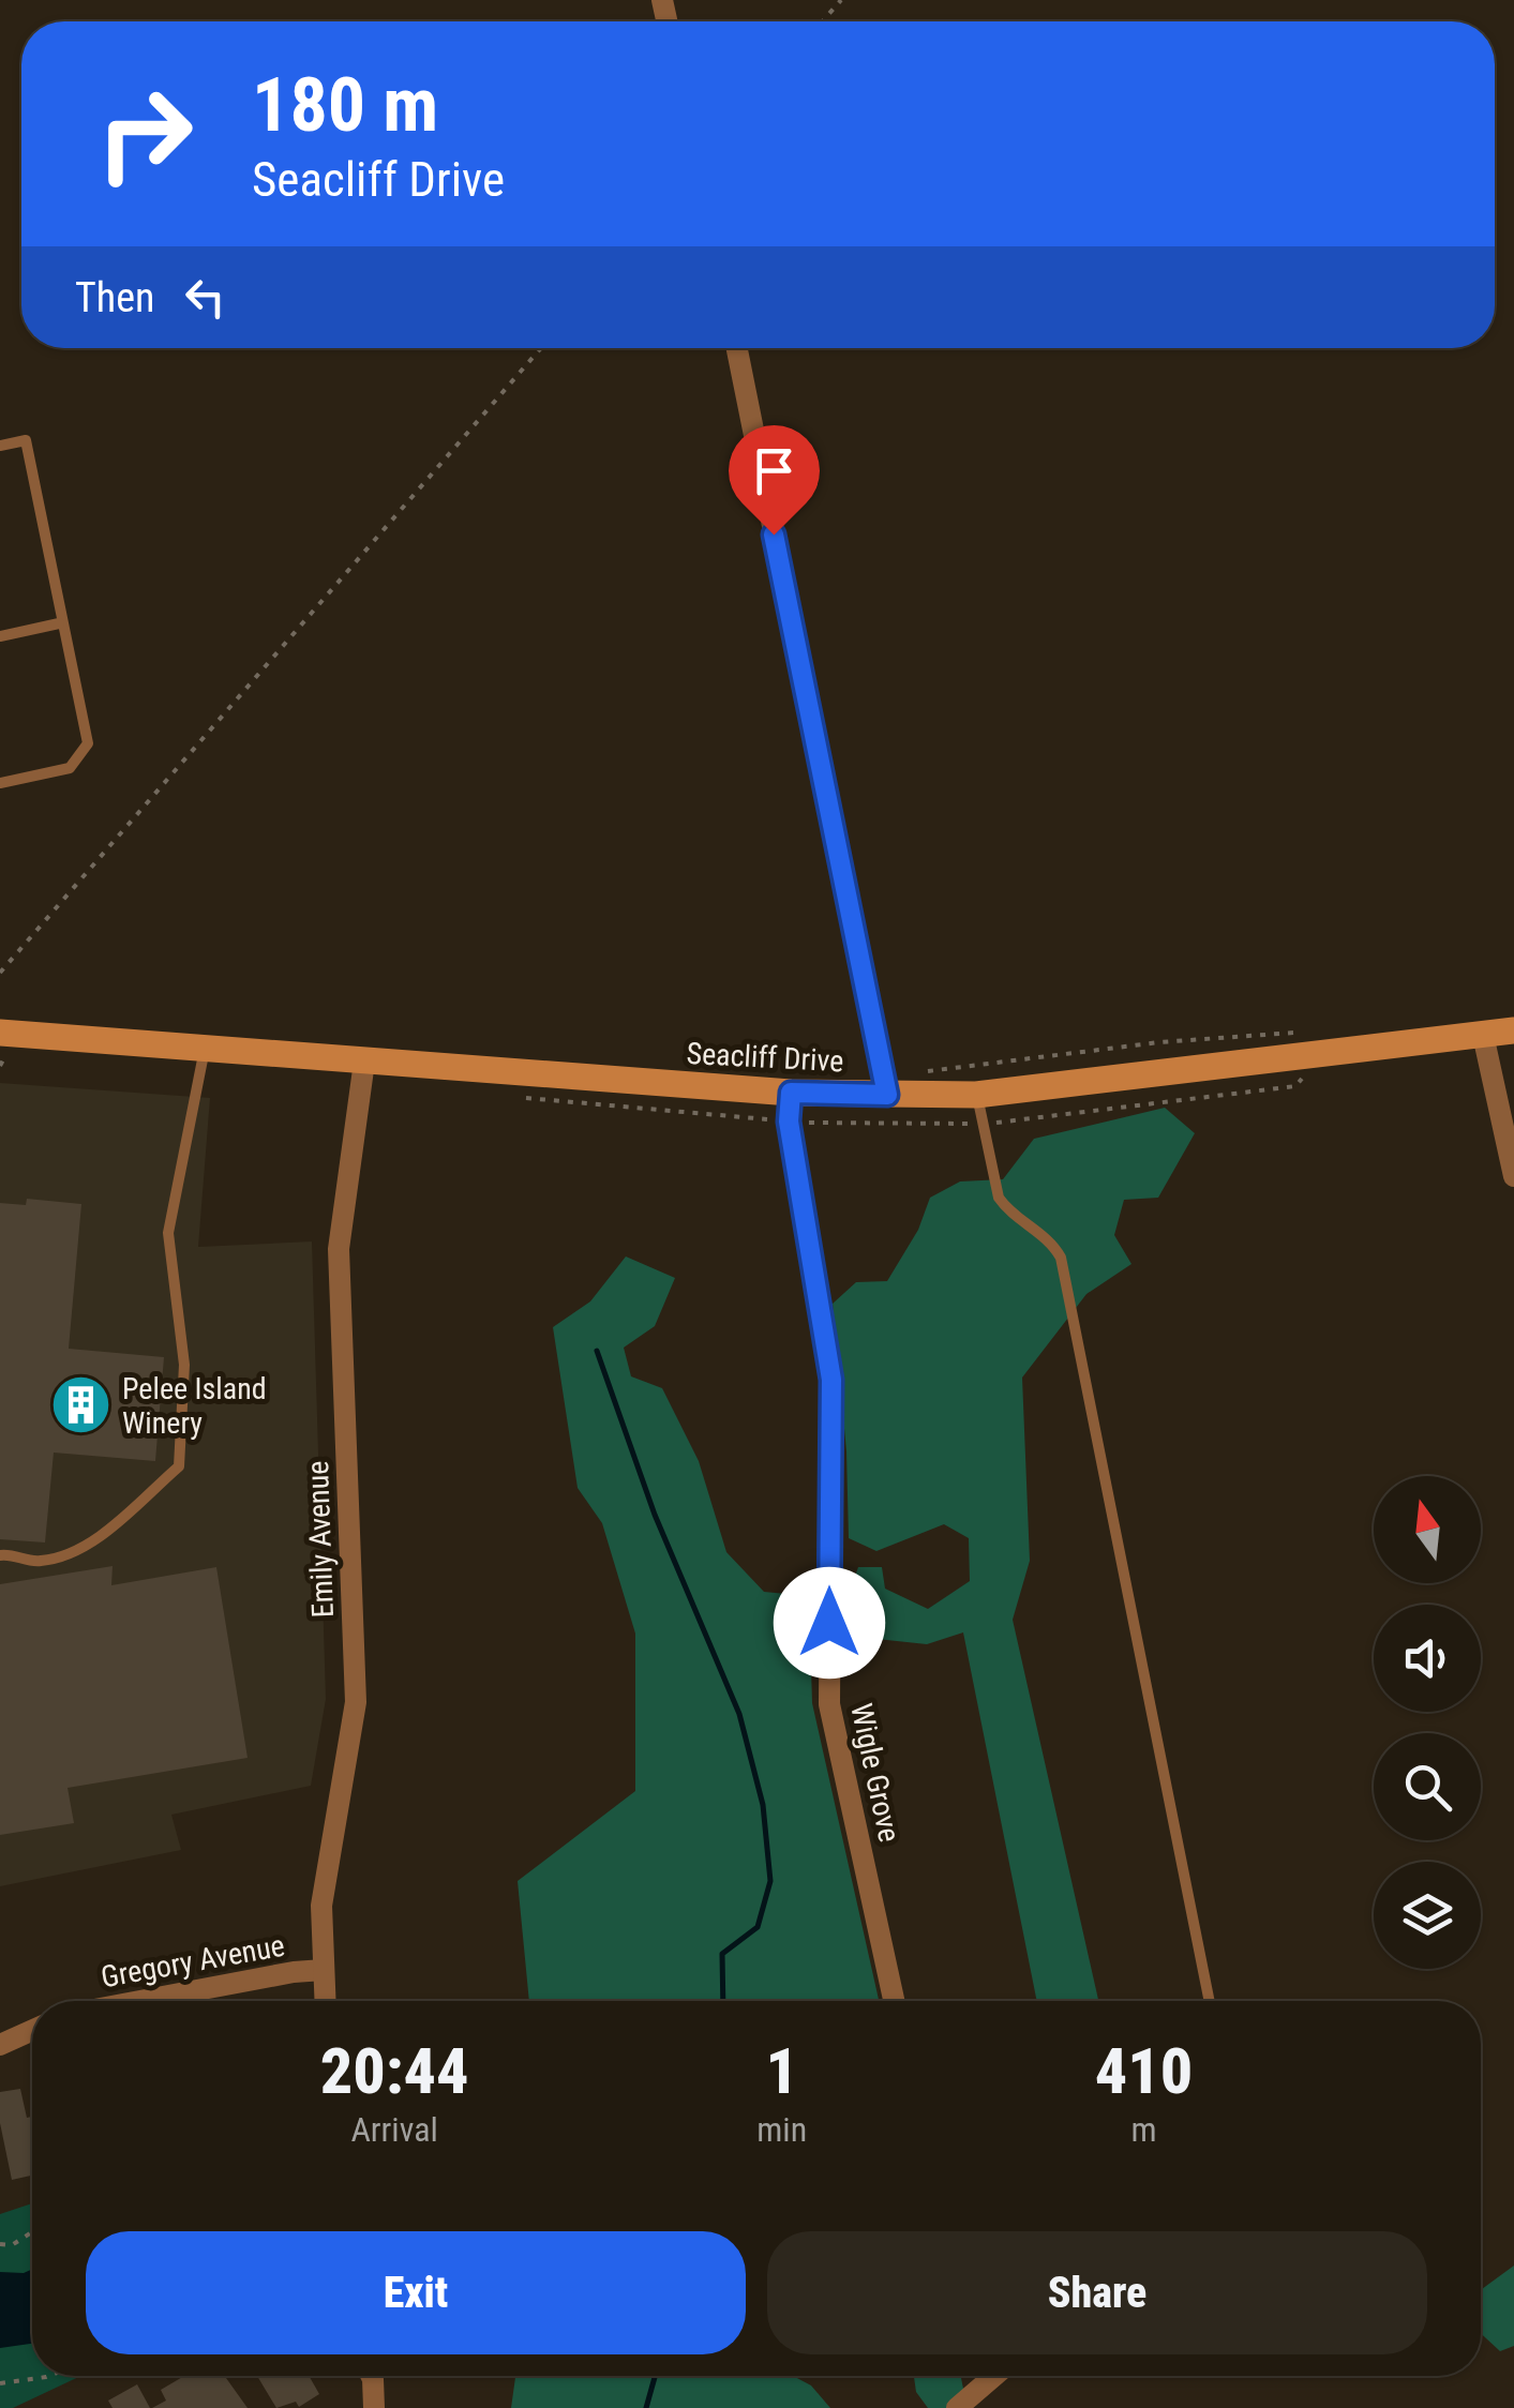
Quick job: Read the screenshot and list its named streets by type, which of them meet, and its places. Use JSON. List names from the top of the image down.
{
  "streets": {
    "main road": ["Seacliff Drive"],
    "street": ["Emily Avenue", "Wigle Grove", "Gregory Avenue"]
  },
  "crossings": [
    ["Seacliff Drive", "Emily Avenue"],
    ["Seacliff Drive", "Wigle Grove"],
    ["Emily Avenue", "Gregory Avenue"]
  ],
  "places": {
    "building": ["Pelee Island Winery"]
  },
  "north": "top",
  "page": {
    "turn": ["180 m", "Seacliff Drive"],
    "then": "Then",
    "eta": [
      "20:44",
      "Arrival",
      "1",
      "min",
      "410",
      "m"
    ],
    "buttons": ["Exit", "Share"]
  }
}
